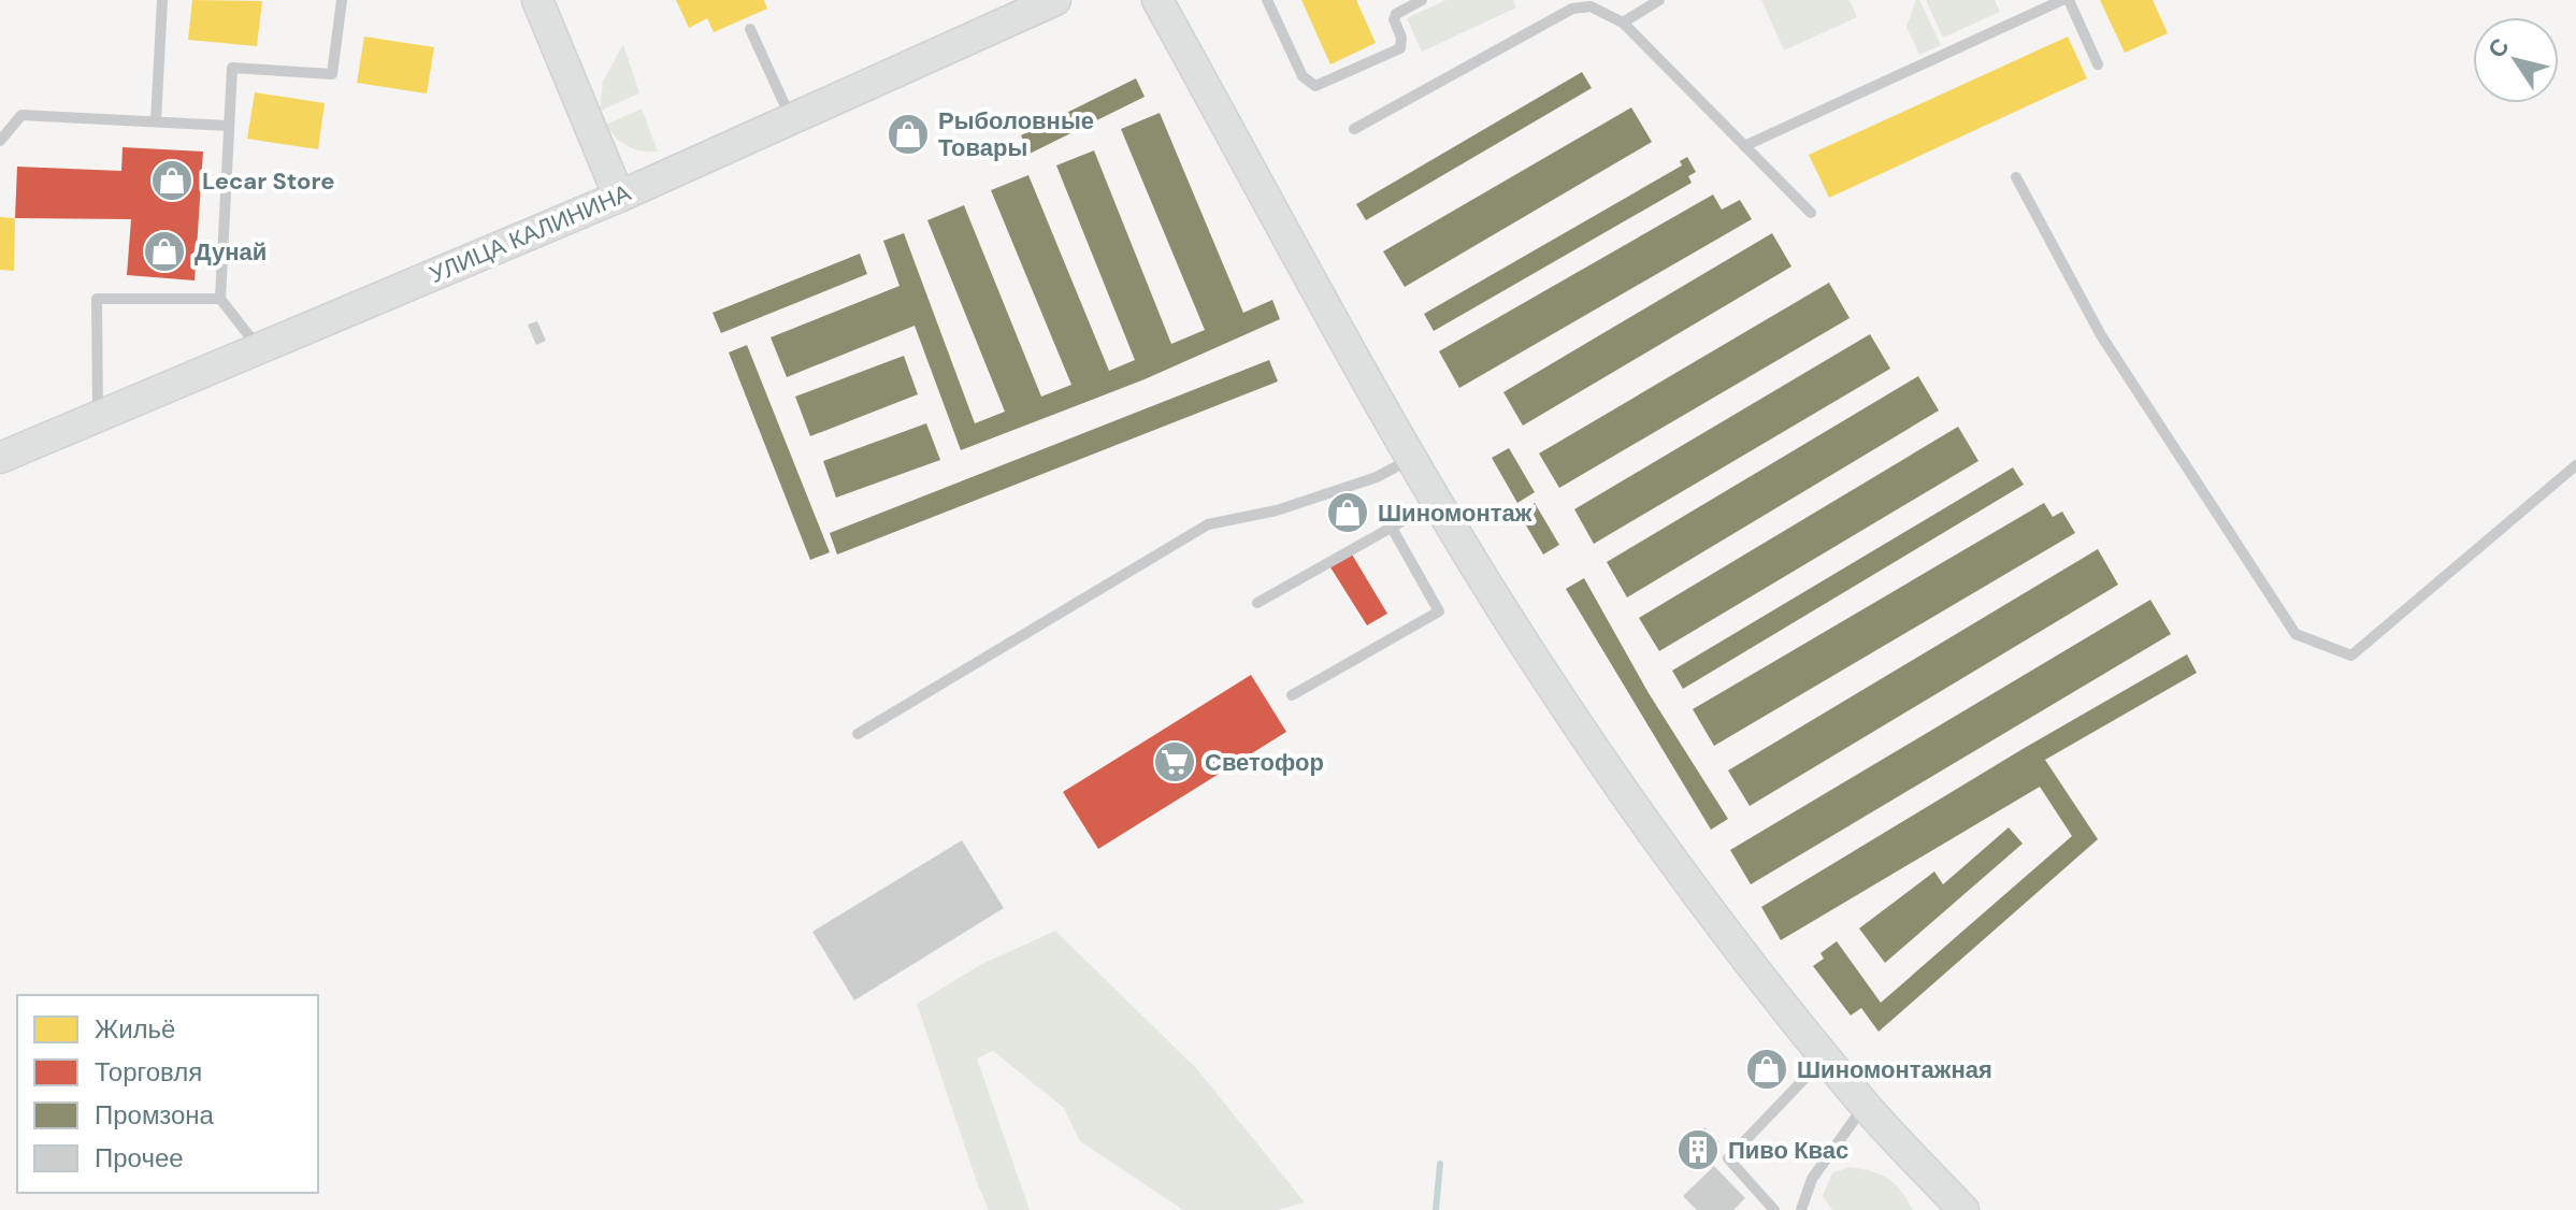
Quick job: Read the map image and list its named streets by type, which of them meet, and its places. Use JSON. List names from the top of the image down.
{
  "streets": {
    "main road": ["УЛИЦА КАЛИНИНА"]
  },
  "places": {
    "shop": [
      "Рыболовные Товары",
      "Lecar Store",
      "Дунай",
      "Шиномонтаж",
      "Шиномонтажная"
    ],
    "supermarket": ["Светофор"],
    "building": ["Пиво Квас"]
  },
  "legend": [
    "Жильё",
    "Торговля",
    "Промзона",
    "Прочее"
  ],
  "north": "top left"
}
